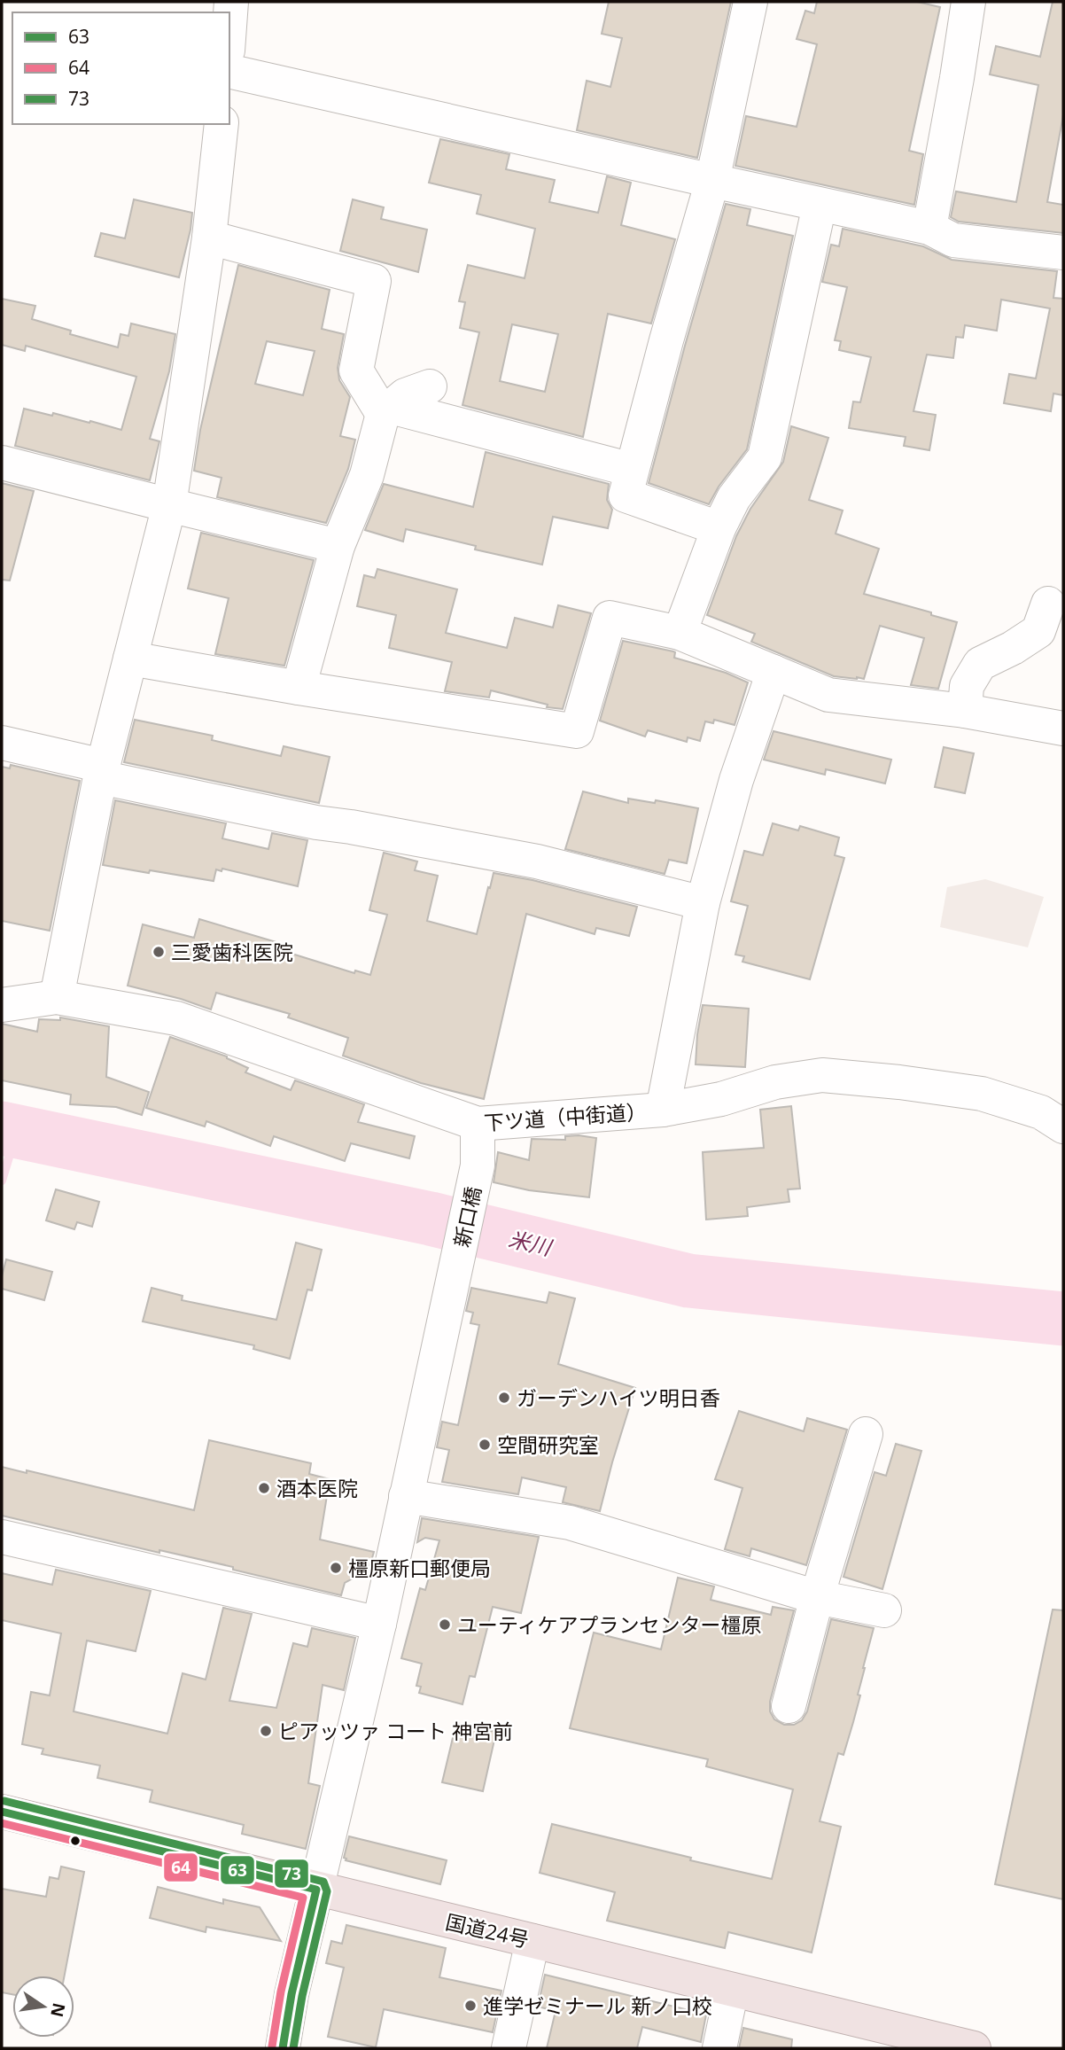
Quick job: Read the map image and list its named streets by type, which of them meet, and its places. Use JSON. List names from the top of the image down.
{
  "streets": {
    "highway": ["国道24号"],
    "street": ["下ツ道（中街道）", "新口橋"]
  },
  "crossings": [
    ["下ツ道（中街道）", "新口橋"],
    ["新口橋", "国道24号"]
  ],
  "water": ["米川"],
  "places": [
    "三愛歯科医院",
    "ガーデンハイツ明日香",
    "空間研究室",
    "酒本医院",
    "橿原新口郵便局",
    "ユーティケアプランセンター橿原",
    "ピアッツァ コート 神宮前",
    "進学ゼミナール 新ノ口校"
  ],
  "lines": ["transit line 73", "transit line 63", "transit line 64"],
  "legend": ["63", "64", "73"],
  "north": "right"
}
